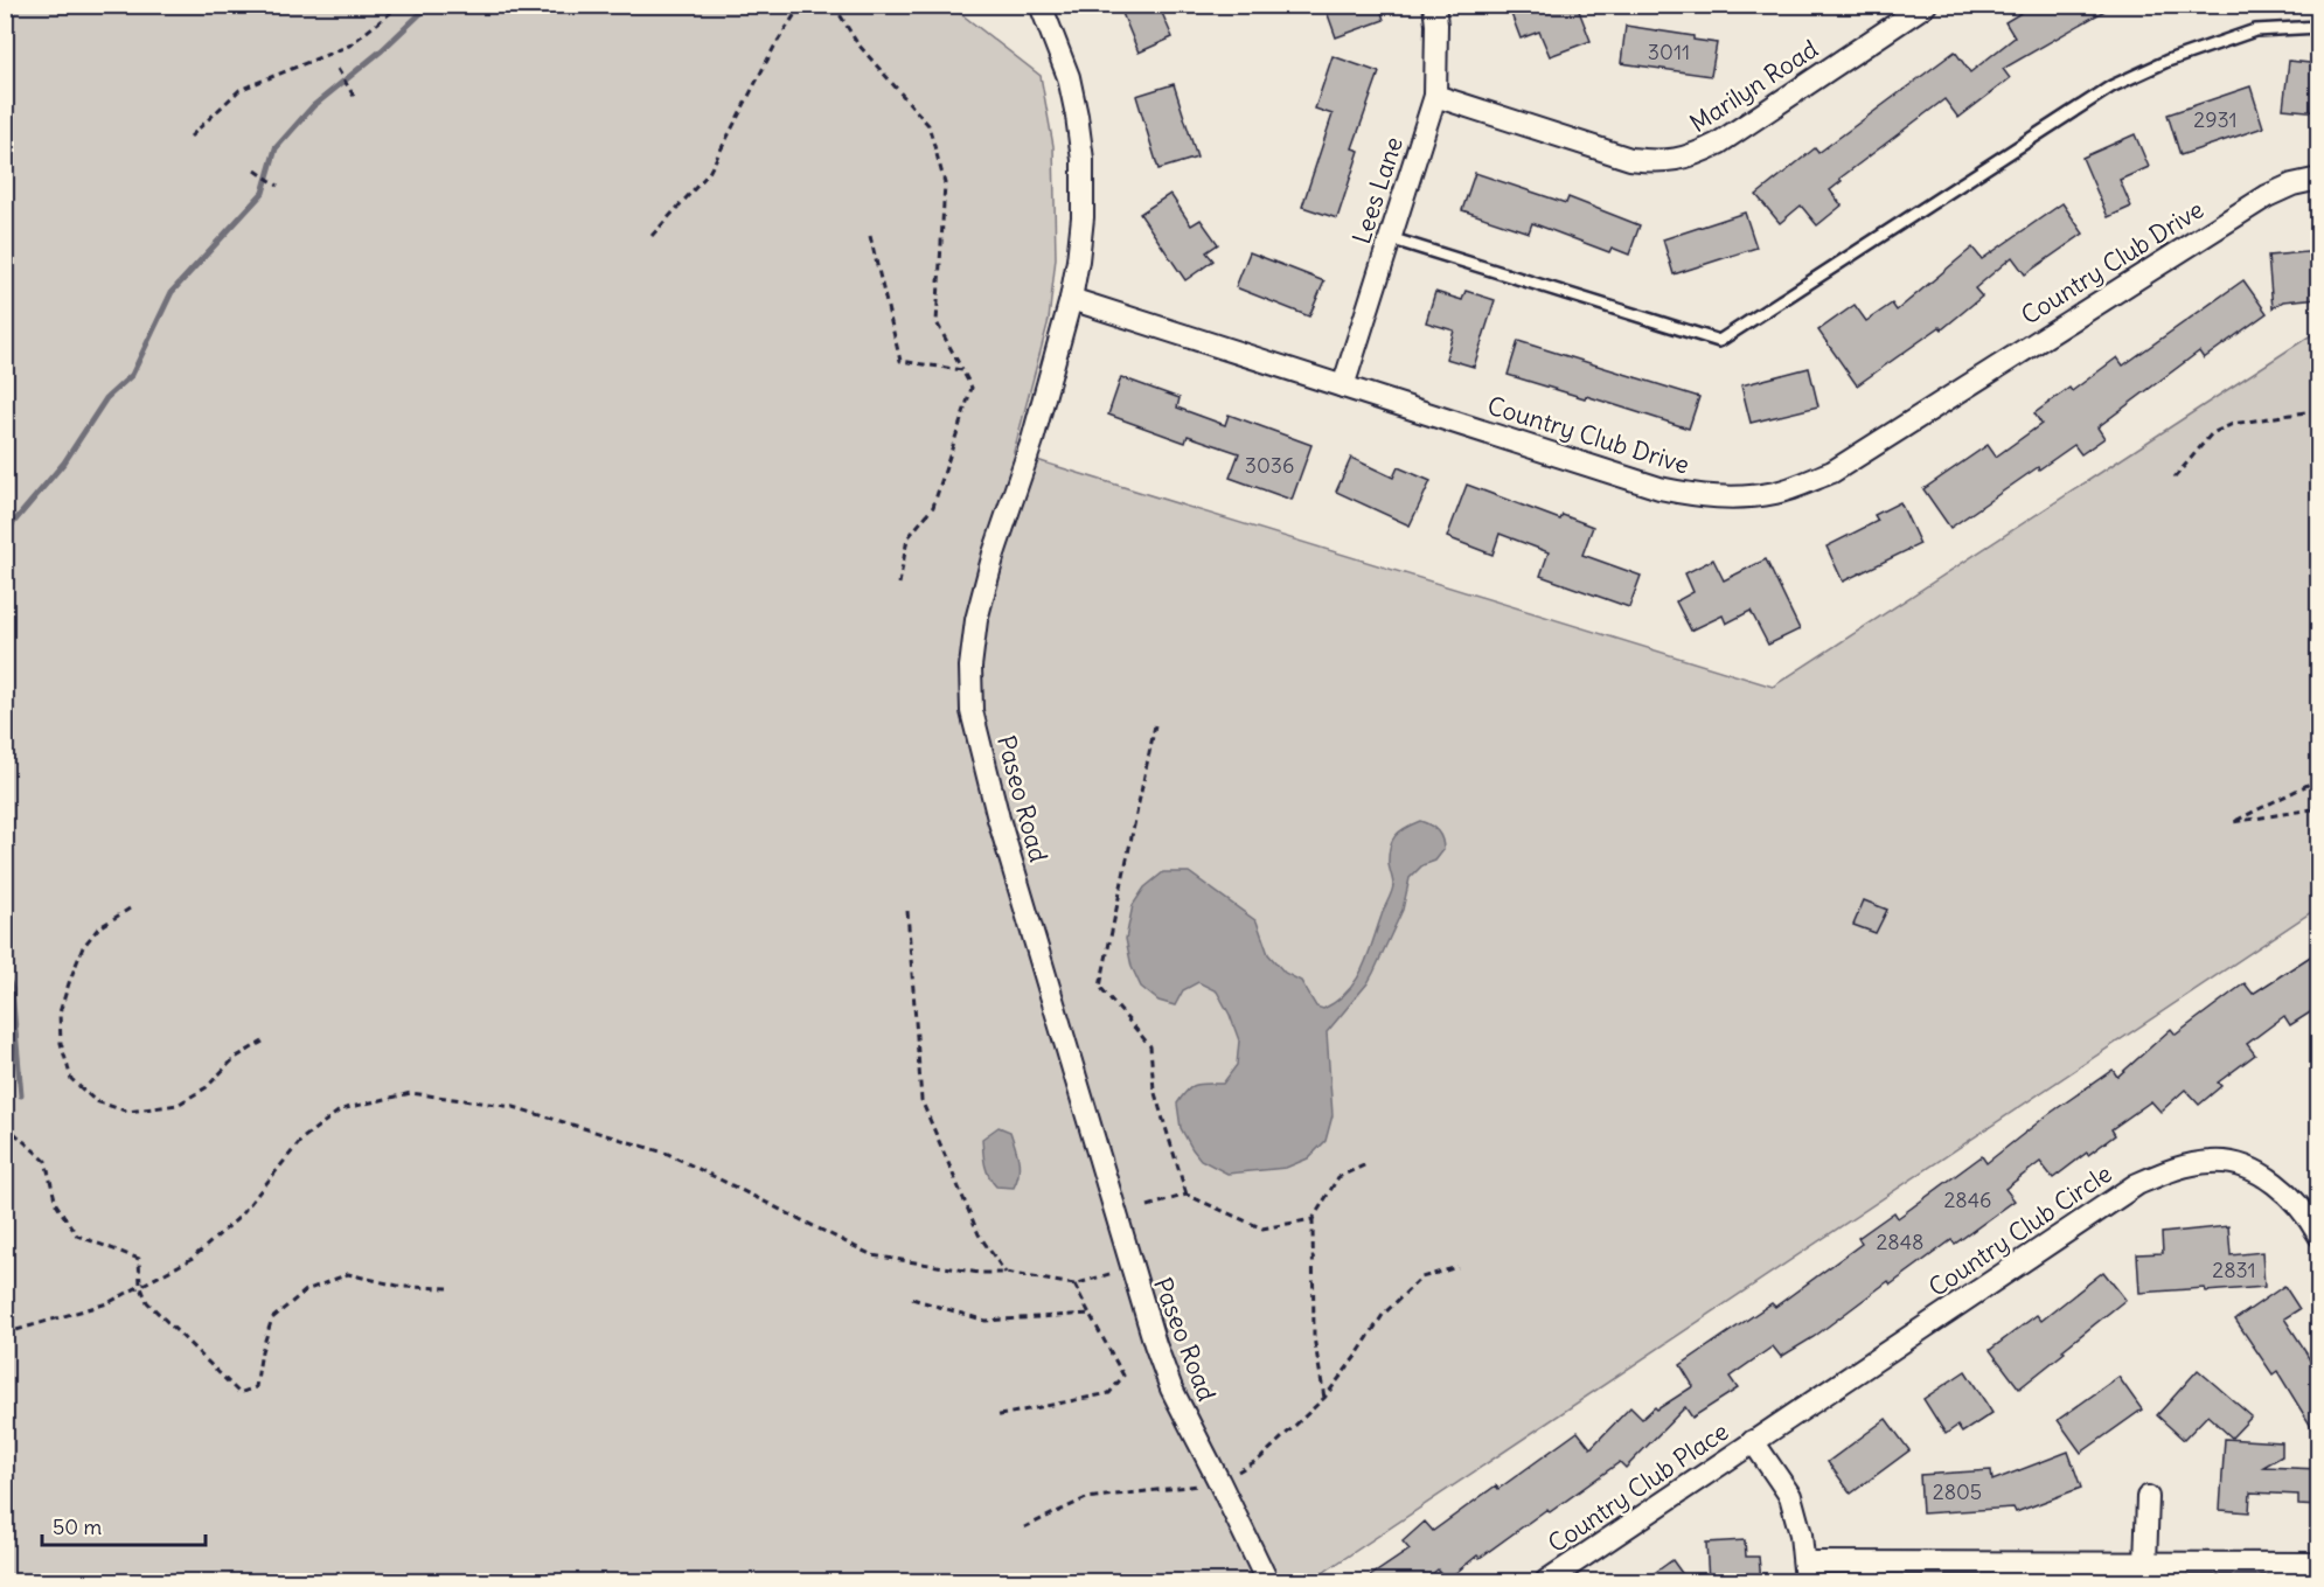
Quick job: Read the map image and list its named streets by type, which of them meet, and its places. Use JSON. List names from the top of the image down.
{
  "streets": {
    "street": [
      "Marilyn Road",
      "Lees Lane",
      "Country Club Drive",
      "Paseo Road",
      "Country Club Circle",
      "Country Club Place"
    ]
  },
  "crossings": [
    ["Marilyn Road", "Lees Lane"],
    ["Lees Lane", "Country Club Drive"],
    ["Country Club Drive", "Paseo Road"],
    ["Country Club Circle", "Country Club Place"]
  ],
  "house_numbers": [
    "3011",
    "2931",
    "3036",
    "2846",
    "2848",
    "2831",
    "2805"
  ],
  "scale_bar": "50 m"
}
